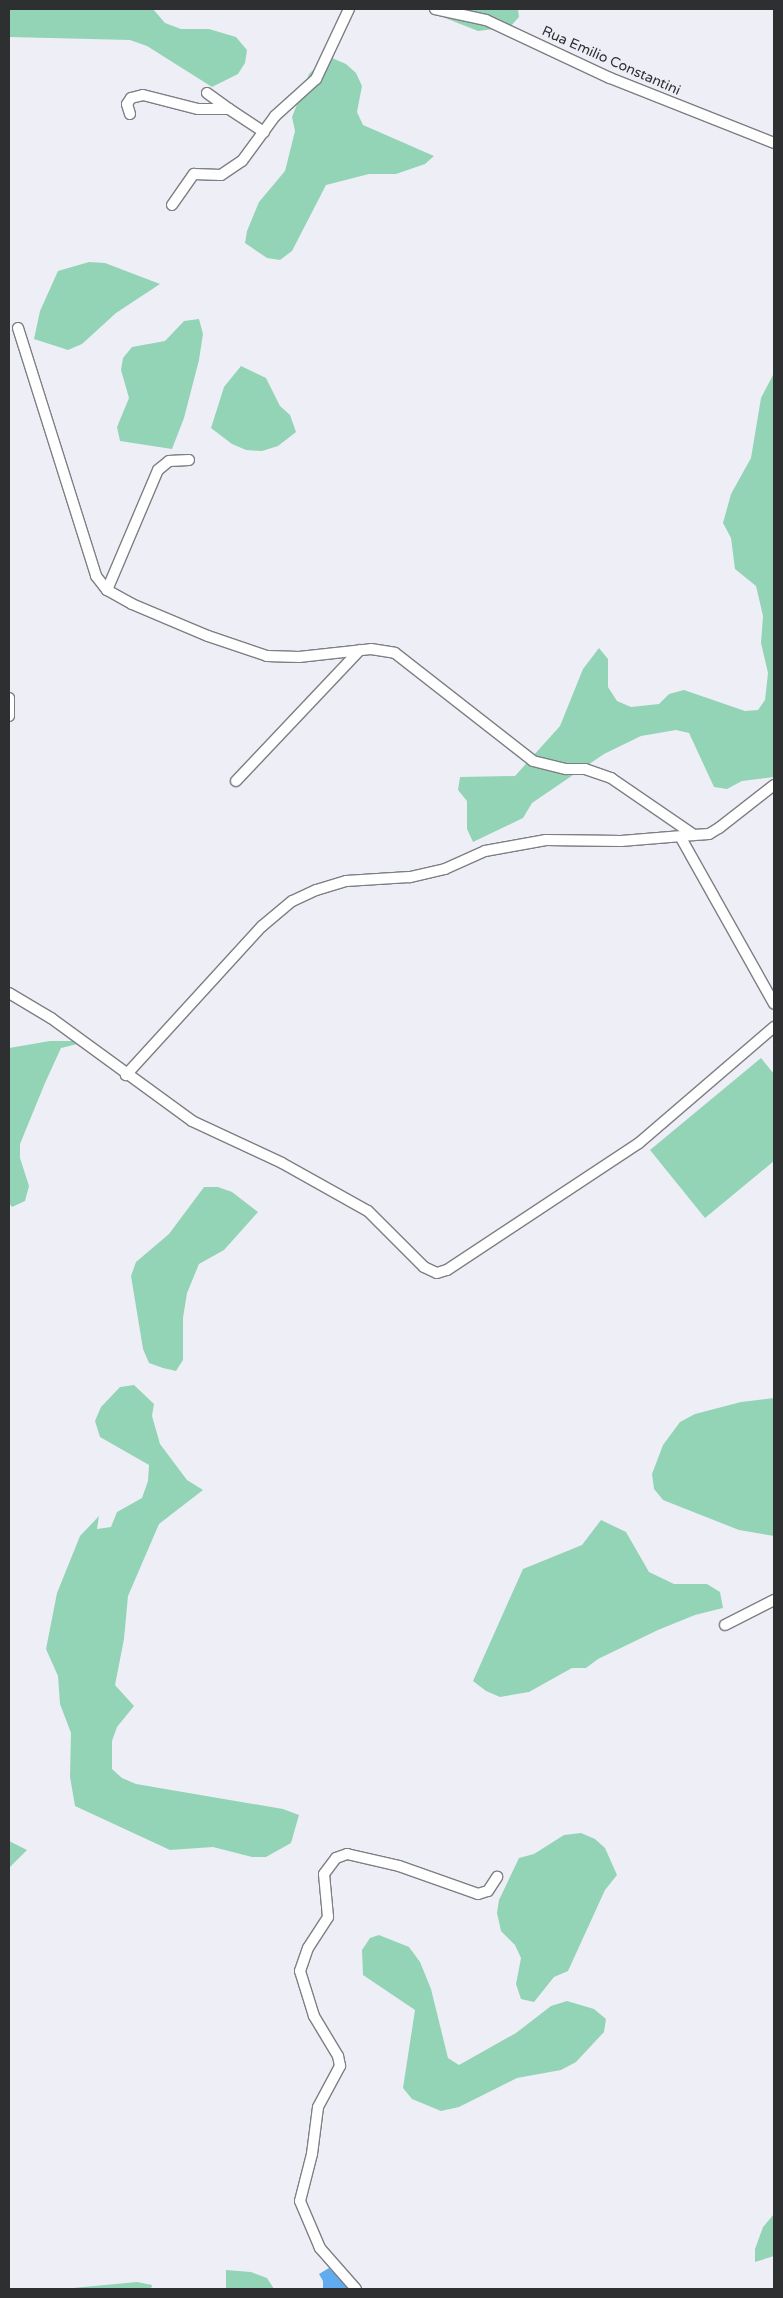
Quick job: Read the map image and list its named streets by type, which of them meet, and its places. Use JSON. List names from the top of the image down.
{
  "streets": {
    "street": ["Rua Emilio Constantini"]
  }
}
